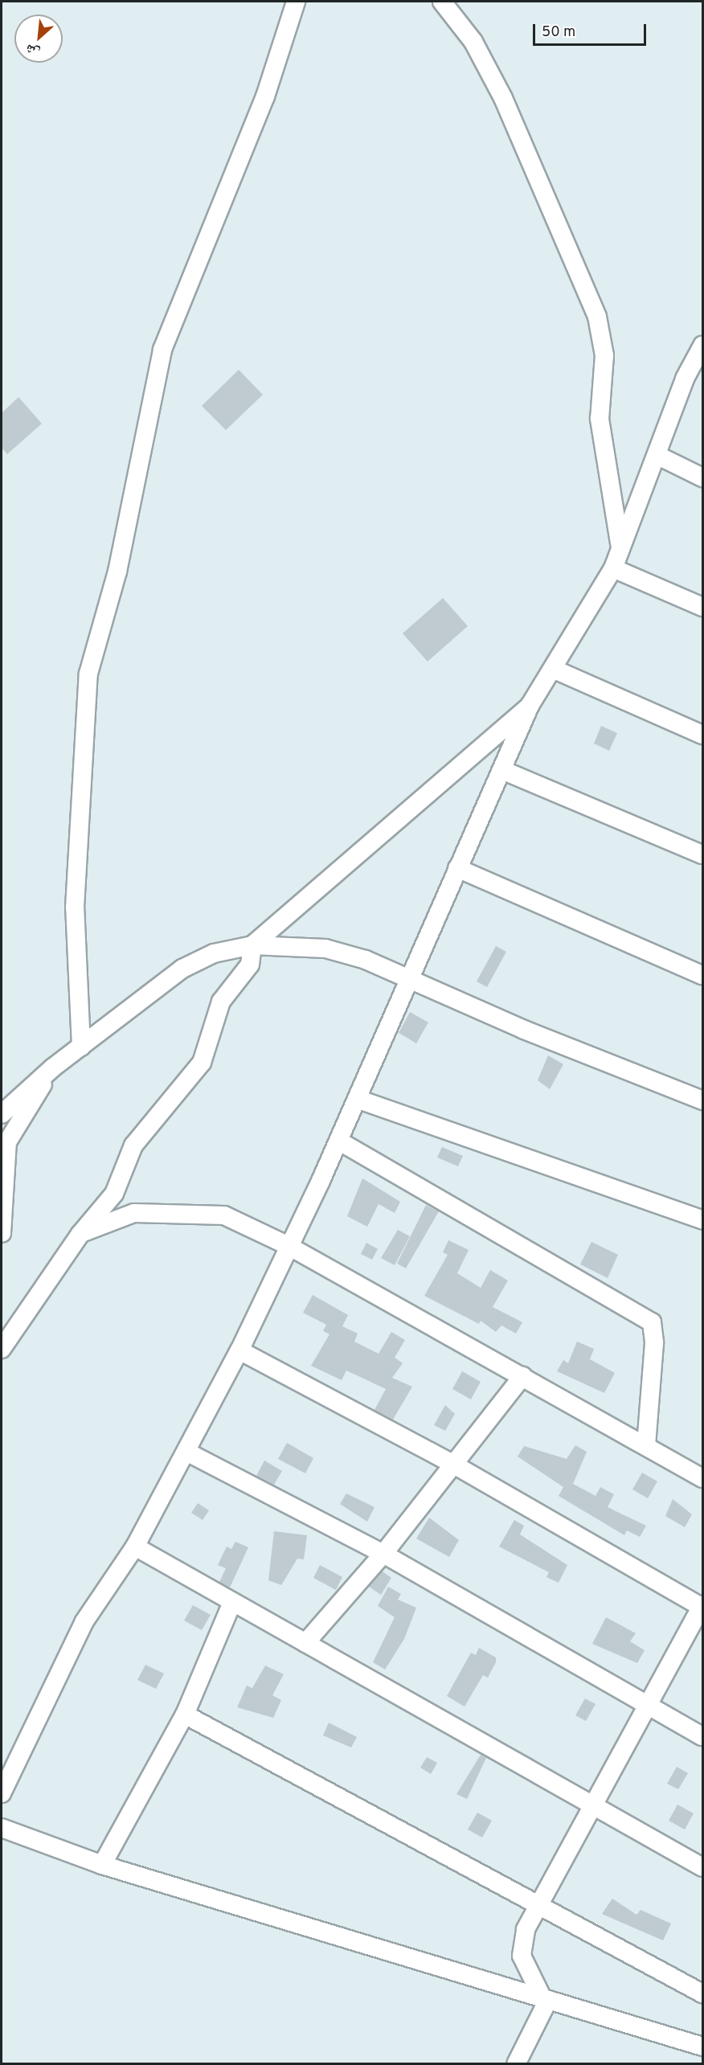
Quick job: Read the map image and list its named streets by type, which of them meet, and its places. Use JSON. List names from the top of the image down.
{
  "scale_bar": "50 m",
  "north": "bottom left"
}
